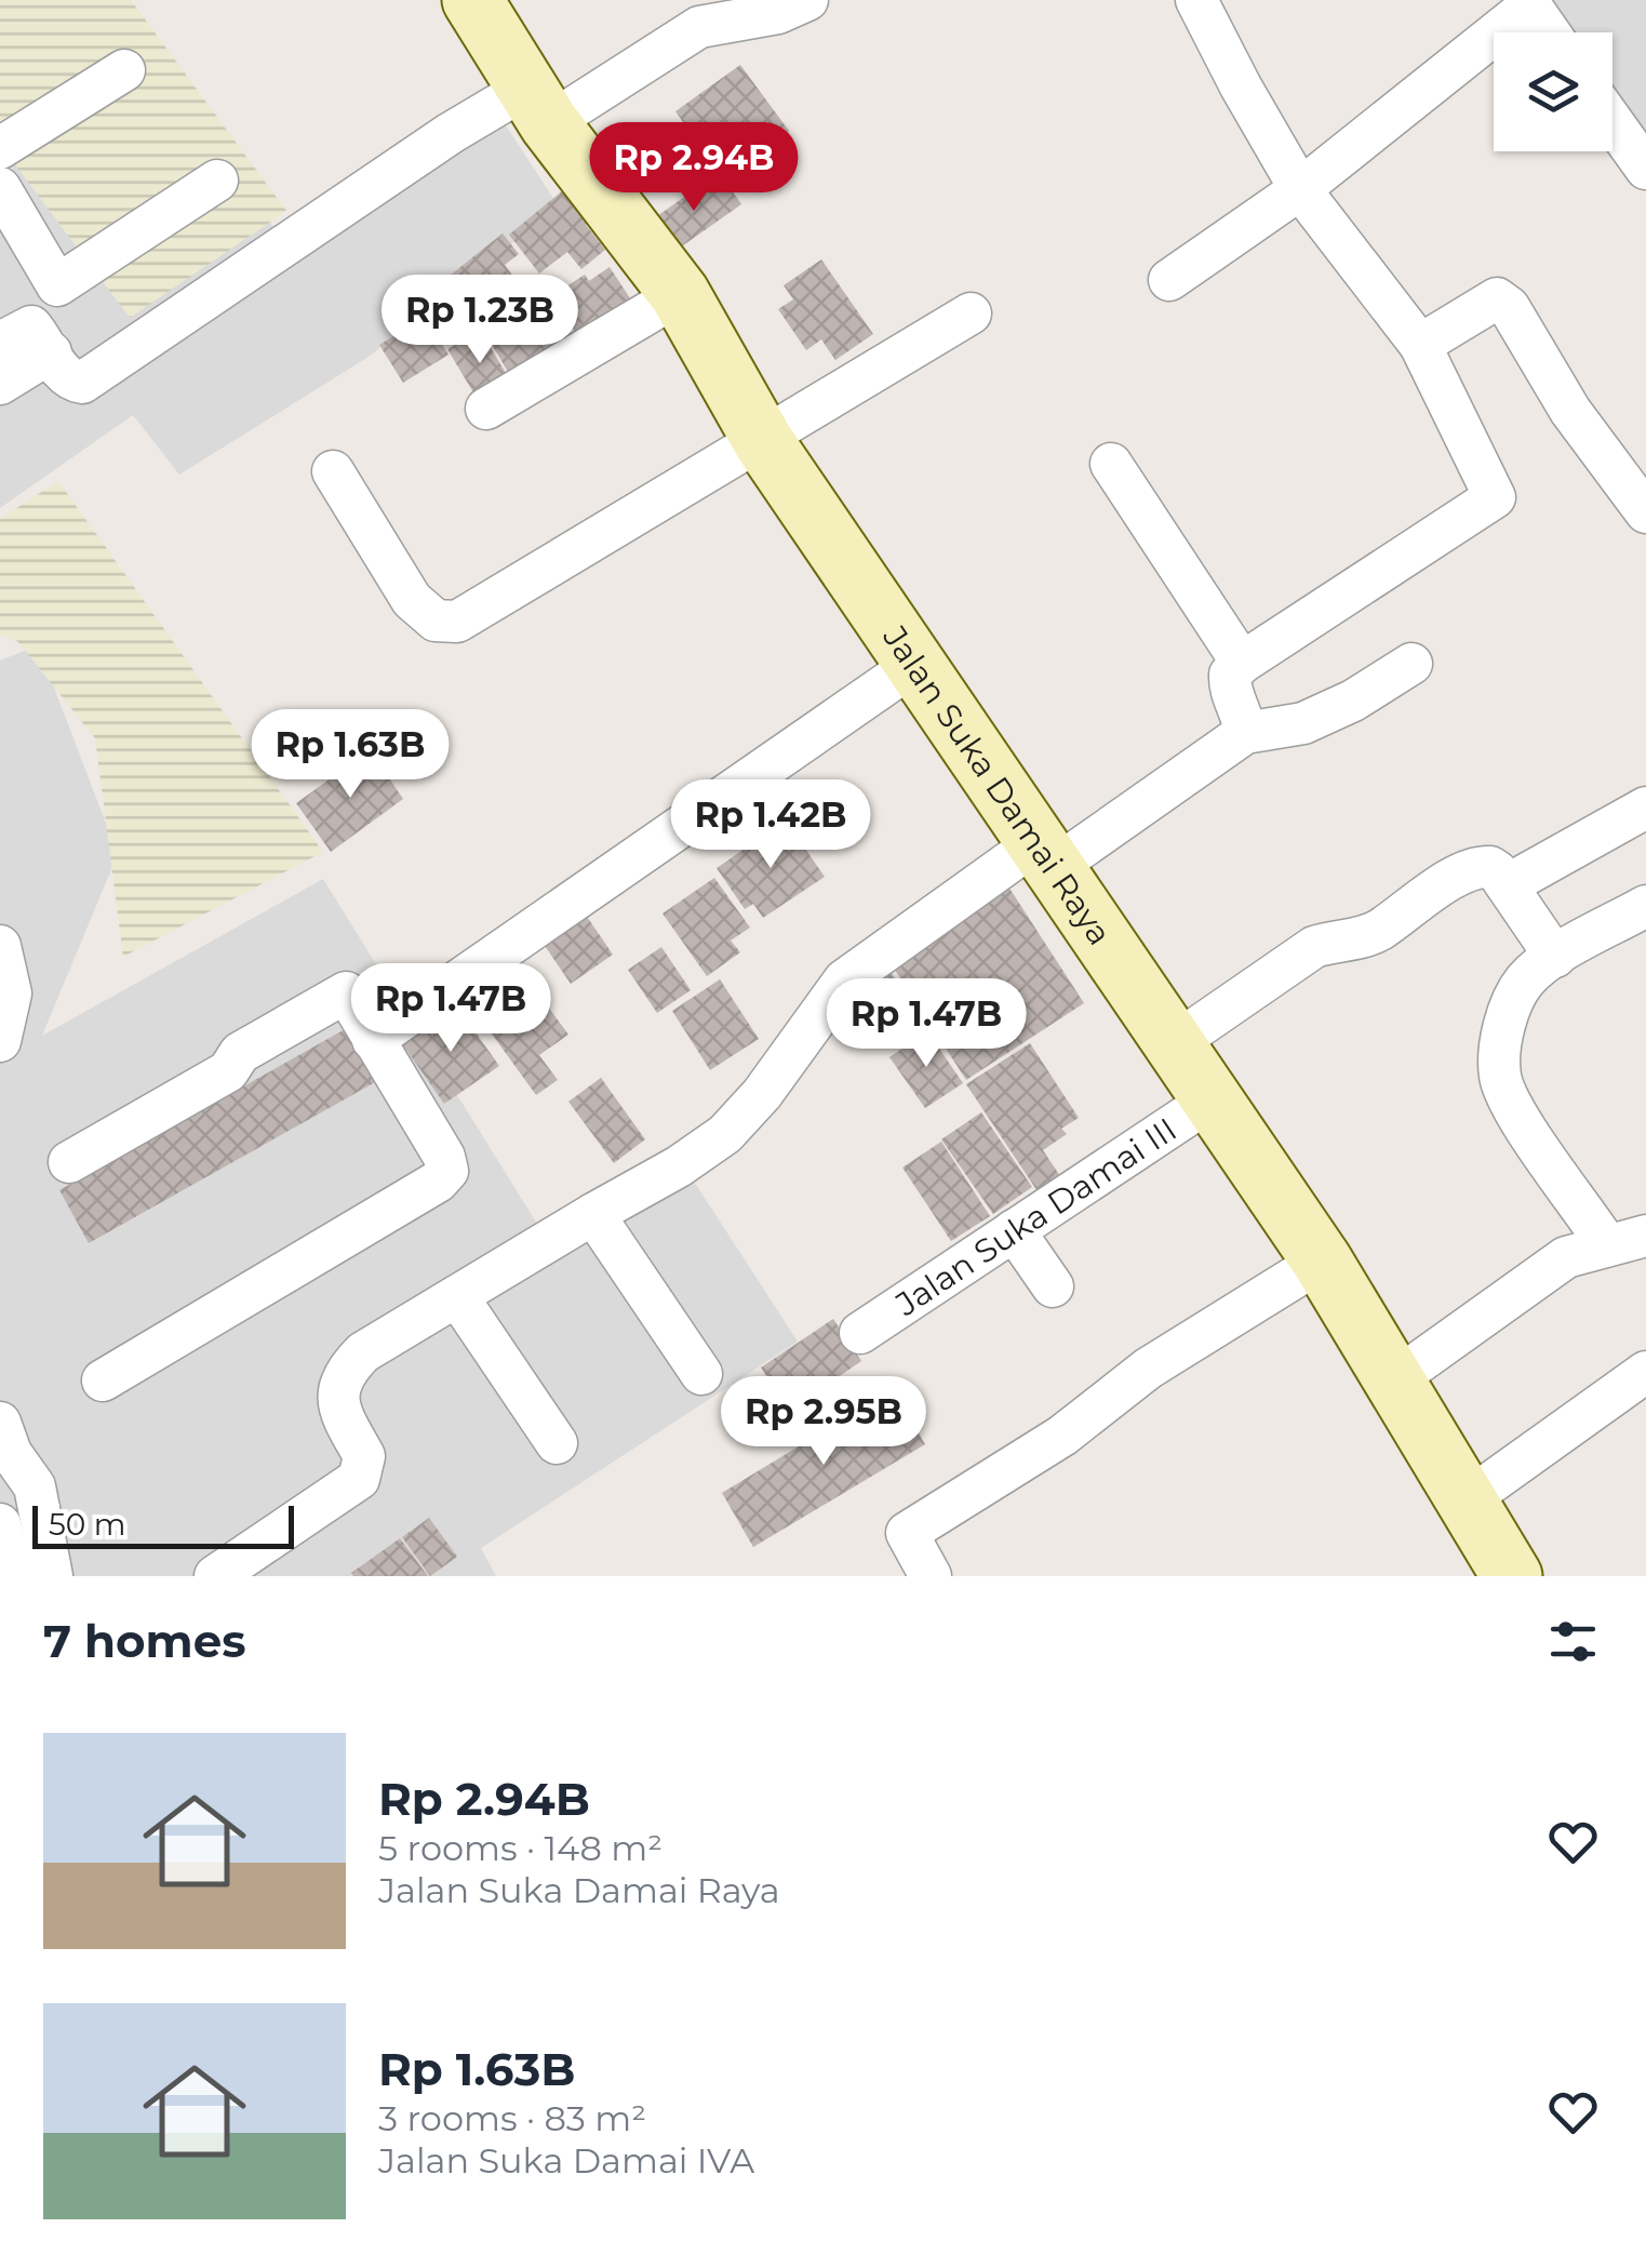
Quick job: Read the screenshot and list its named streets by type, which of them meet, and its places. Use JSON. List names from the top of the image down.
{
  "streets": {
    "street": ["Jalan Suka Damai Raya", "Jalan Suka Damai III"]
  },
  "crossings": [
    ["Jalan Suka Damai Raya", "Jalan Suka Damai III"]
  ],
  "scale_bar": "50 m",
  "page": {
    "price": [
      "Rp 2.94B",
      "Rp 1.23B",
      "Rp 1.63B",
      "Rp 1.42B",
      "Rp 1.47B",
      "Rp 1.47B",
      "Rp 2.95B"
    ],
    "scale": "50 m",
    "heading": "7 homes",
    "list": [
      {
        "name": "Rp 2.94B",
        "note": "5 rooms · 148 m² · Jalan Suka Damai Raya"
      },
      {
        "name": "Rp 1.63B",
        "note": "3 rooms · 83 m² · Jalan Suka Damai IVA"
      }
    ]
  }
}
